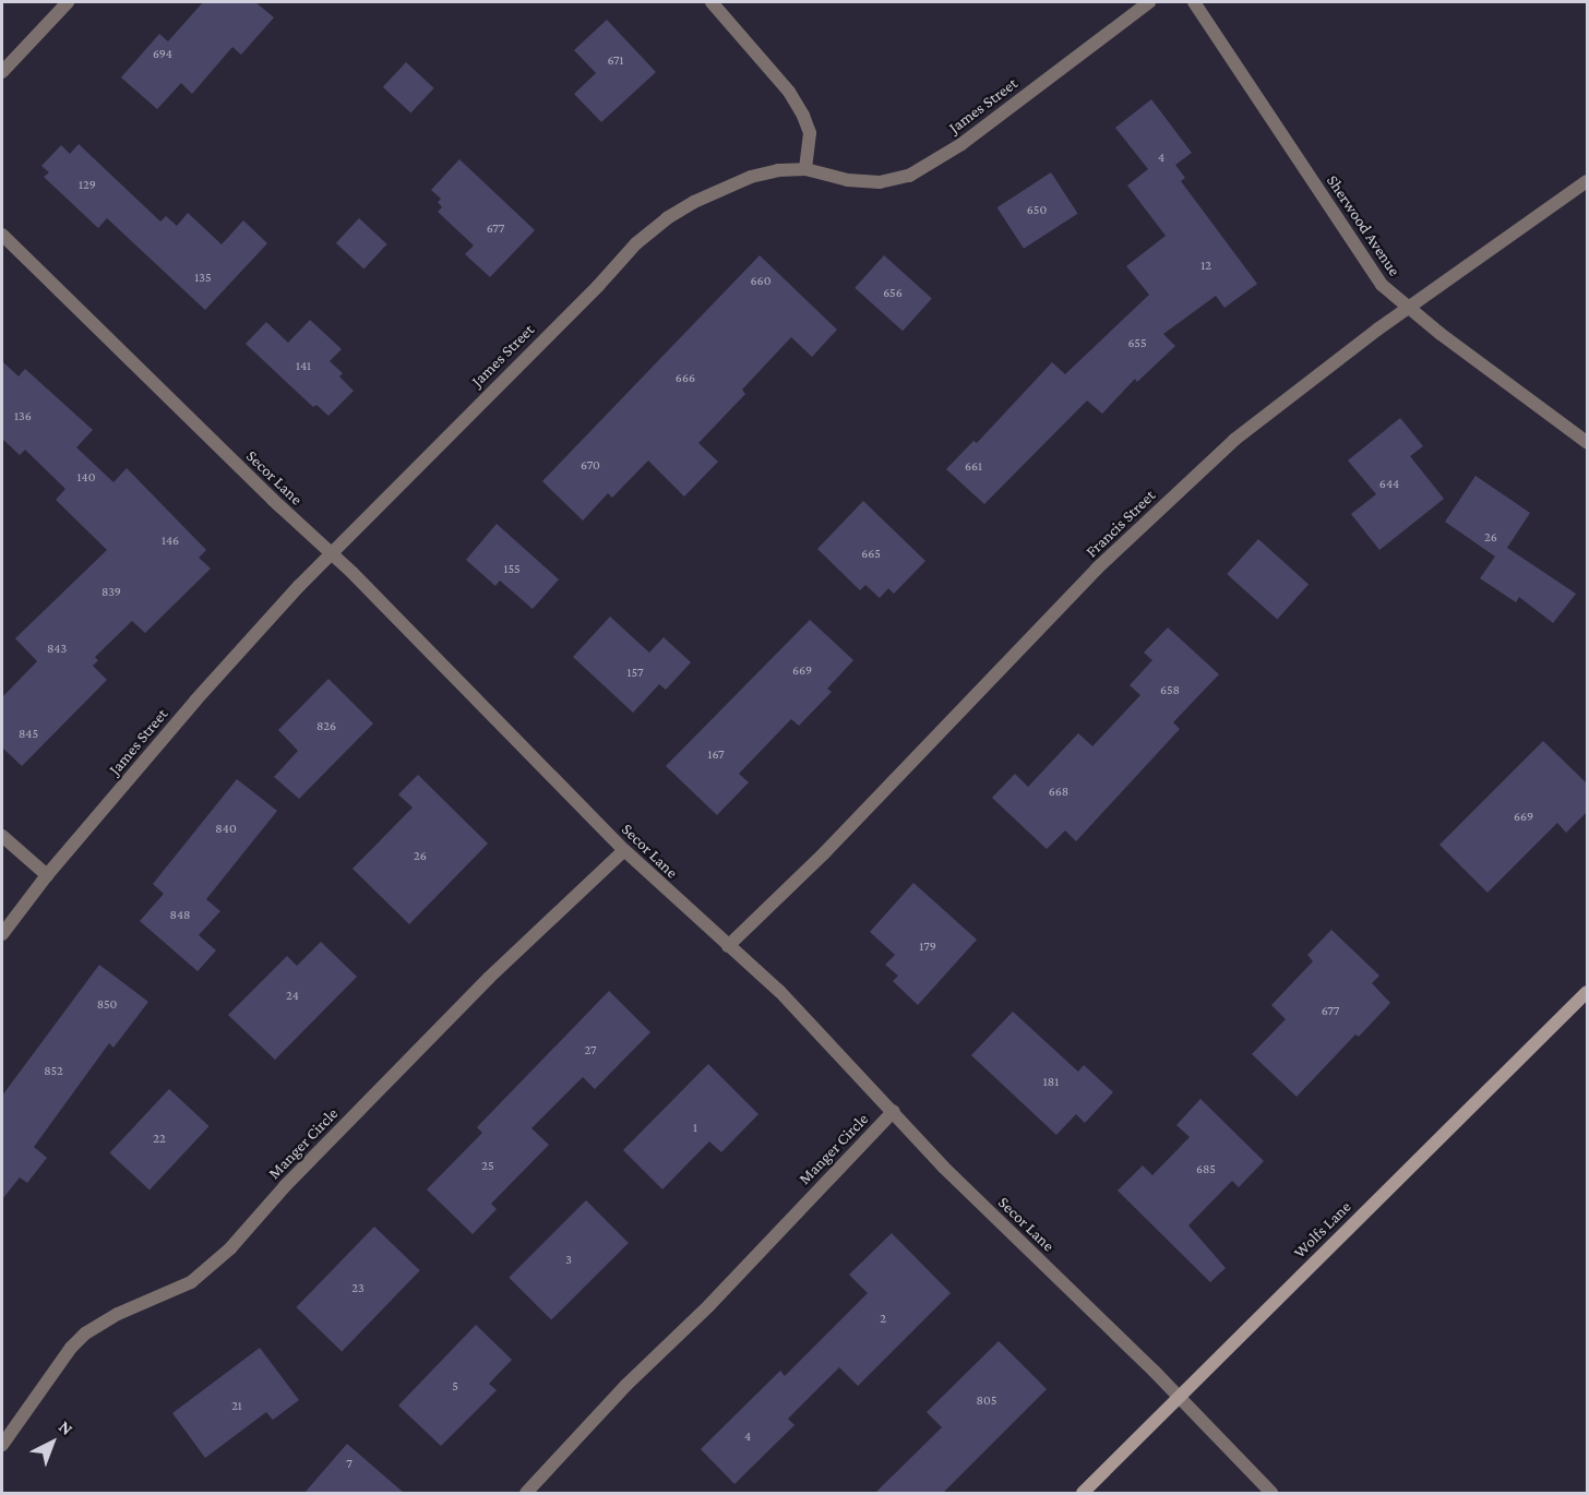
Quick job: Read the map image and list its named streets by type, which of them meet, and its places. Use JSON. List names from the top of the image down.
{
  "streets": {
    "street": [
      "James Street",
      "Sherwood Avenue",
      "Secor Lane",
      "Francis Street",
      "Manger Circle",
      "Wolfs Lane"
    ]
  },
  "crossings": [
    ["James Street", "Secor Lane"],
    ["Sherwood Avenue", "Francis Street"],
    ["Secor Lane", "Francis Street"],
    ["Secor Lane", "Manger Circle"],
    ["Secor Lane", "Wolfs Lane"]
  ],
  "house_numbers": [
    "694",
    "671",
    "4",
    "129",
    "650",
    "677",
    "12",
    "135",
    "660",
    "656",
    "655",
    "141",
    "666",
    "136",
    "670",
    "661",
    "140",
    "644",
    "26",
    "146",
    "665",
    "155",
    "839",
    "843",
    "669",
    "157",
    "658",
    "826",
    "845",
    "167",
    "668",
    "669",
    "840",
    "26",
    "848",
    "179",
    "24",
    "850",
    "677",
    "27",
    "852",
    "181",
    "1",
    "22",
    "25",
    "685",
    "3",
    "23",
    "2",
    "5",
    "805",
    "21",
    "4",
    "7"
  ],
  "north": "top right"
}
